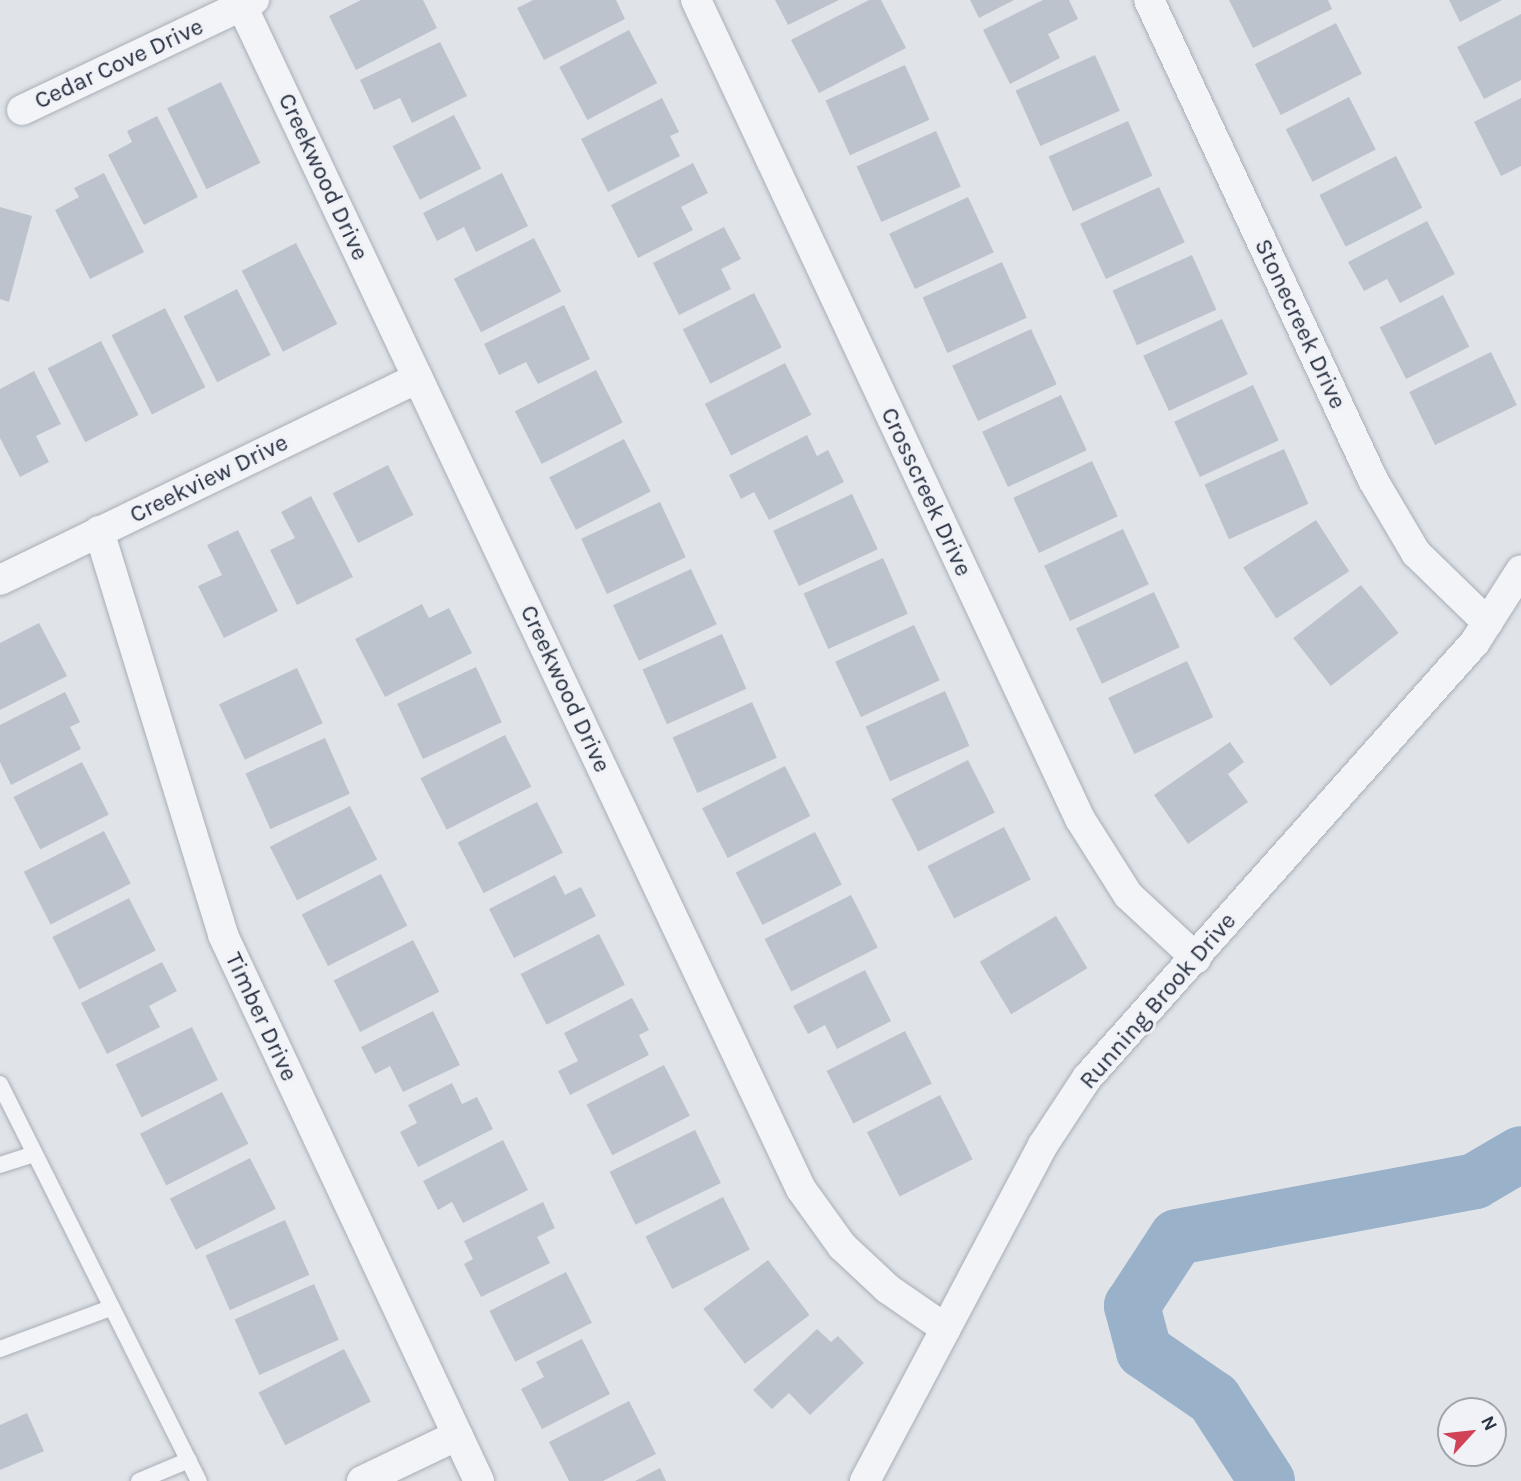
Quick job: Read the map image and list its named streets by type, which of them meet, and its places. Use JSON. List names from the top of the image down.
{
  "streets": {
    "street": [
      "Cedar Cove Drive",
      "Creekwood Drive",
      "Stonecreek Drive",
      "Creekview Drive",
      "Crosscreek Drive",
      "Running Brook Drive",
      "Timber Drive"
    ]
  },
  "crossings": [
    ["Cedar Cove Drive", "Creekwood Drive"],
    ["Creekwood Drive", "Creekview Drive"],
    ["Creekwood Drive", "Running Brook Drive"],
    ["Stonecreek Drive", "Running Brook Drive"],
    ["Creekview Drive", "Timber Drive"],
    ["Crosscreek Drive", "Running Brook Drive"]
  ],
  "north": "top right"
}
